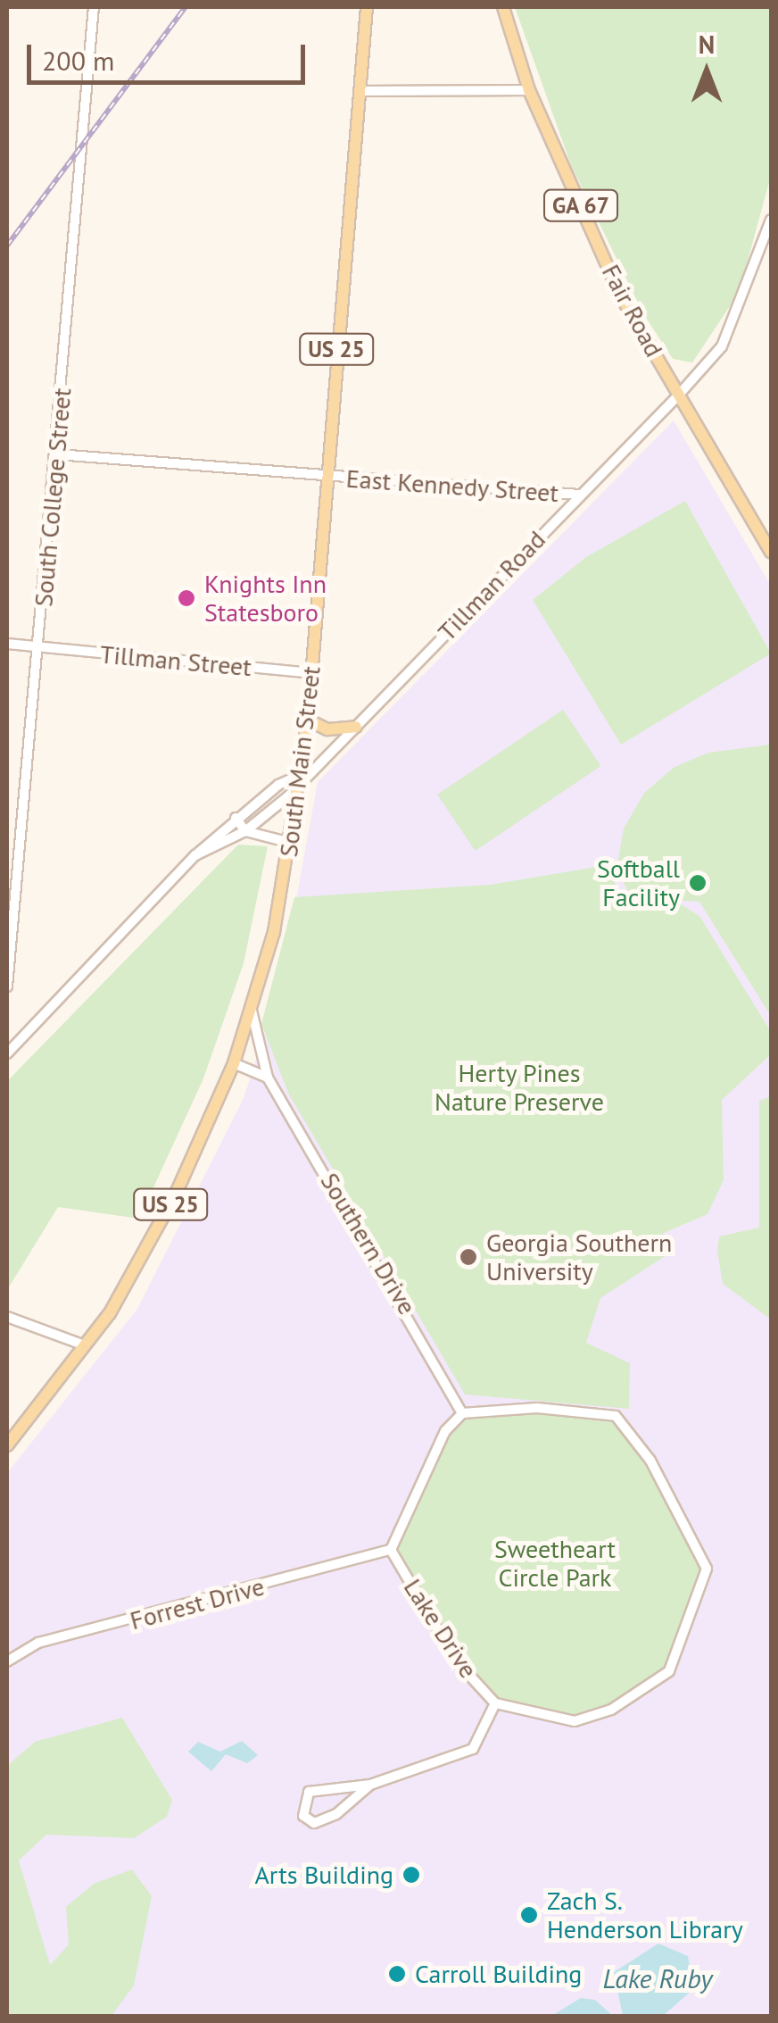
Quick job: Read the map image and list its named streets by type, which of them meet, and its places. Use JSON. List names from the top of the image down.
{
  "streets": {
    "main road": [
      "GA 67",
      "Fair Road",
      "US 25",
      "South Main Street"
    ],
    "street": [
      "East Kennedy Street",
      "South College Street",
      "Tillman Road",
      "Tillman Street",
      "Southern Drive",
      "Forrest Drive",
      "Lake Drive"
    ]
  },
  "crossings": [
    ["Fair Road", "Tillman Road"],
    ["East Kennedy Street", "South College Street"],
    ["East Kennedy Street", "Tillman Road"],
    ["East Kennedy Street", "South Main Street"],
    ["South College Street", "Tillman Street"],
    ["Tillman Road", "South Main Street"],
    ["Tillman Street", "South Main Street"],
    ["South Main Street", "Southern Drive"],
    ["Southern Drive", "Forrest Drive"],
    ["Southern Drive", "Lake Drive"],
    ["Forrest Drive", "Lake Drive"]
  ],
  "water": ["Lake Ruby"],
  "parks": ["Herty Pines Nature Preserve", "Sweetheart Circle Park"],
  "places": [
    "Knights Inn Statesboro",
    "Softball Facility",
    "Georgia Southern University",
    "Arts Building",
    "Zach S. Henderson Library",
    "Carroll Building"
  ],
  "scale_bar": "200 m",
  "north": "top"
}
